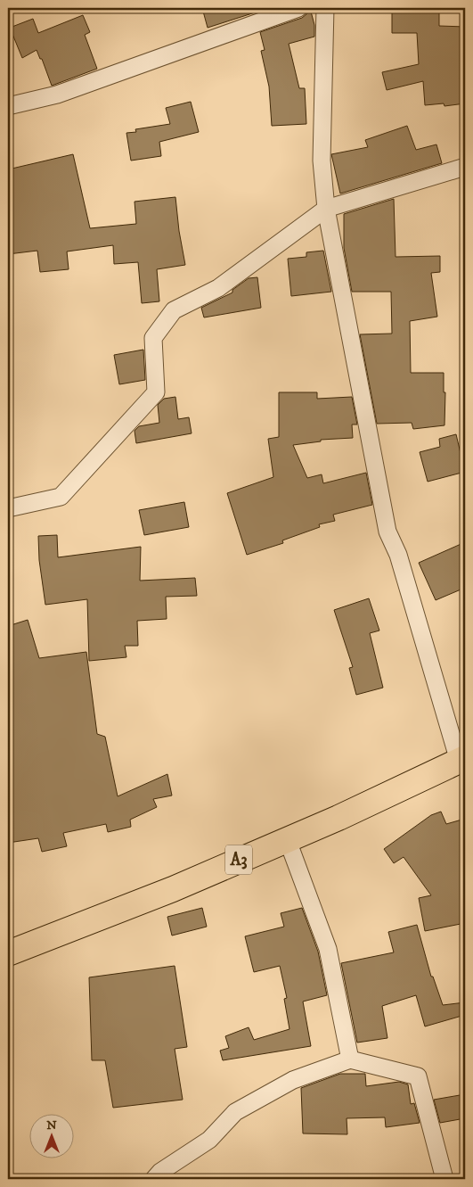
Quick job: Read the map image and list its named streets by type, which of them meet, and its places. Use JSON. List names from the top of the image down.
{
  "streets": {
    "highway": ["A3"]
  },
  "north": "top"
}
